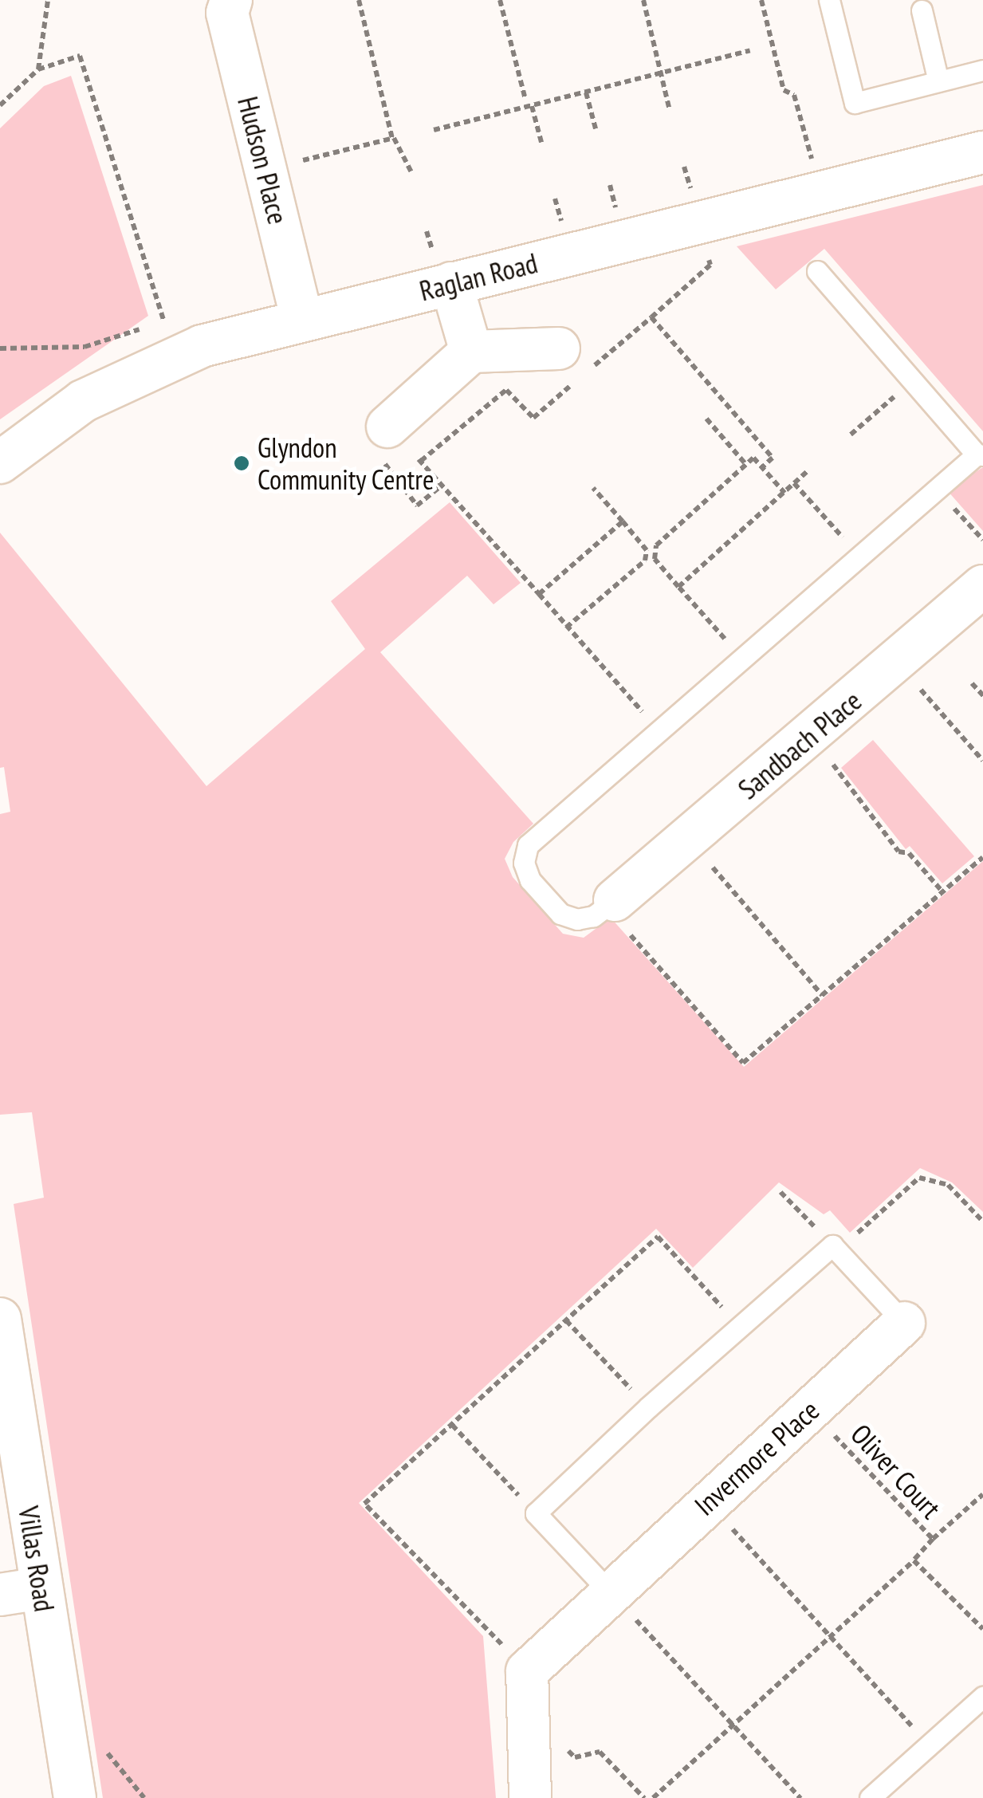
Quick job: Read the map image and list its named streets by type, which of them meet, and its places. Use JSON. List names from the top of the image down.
{
  "streets": {
    "street": [
      "Hudson Place",
      "Raglan Road",
      "Sandbach Place",
      "Invermore Place",
      "Villas Road"
    ],
    "path": ["Oliver Court"]
  },
  "crossings": [
    ["Hudson Place", "Raglan Road"],
    ["Invermore Place", "Oliver Court"]
  ],
  "places": ["Glyndon Community Centre"]
}
